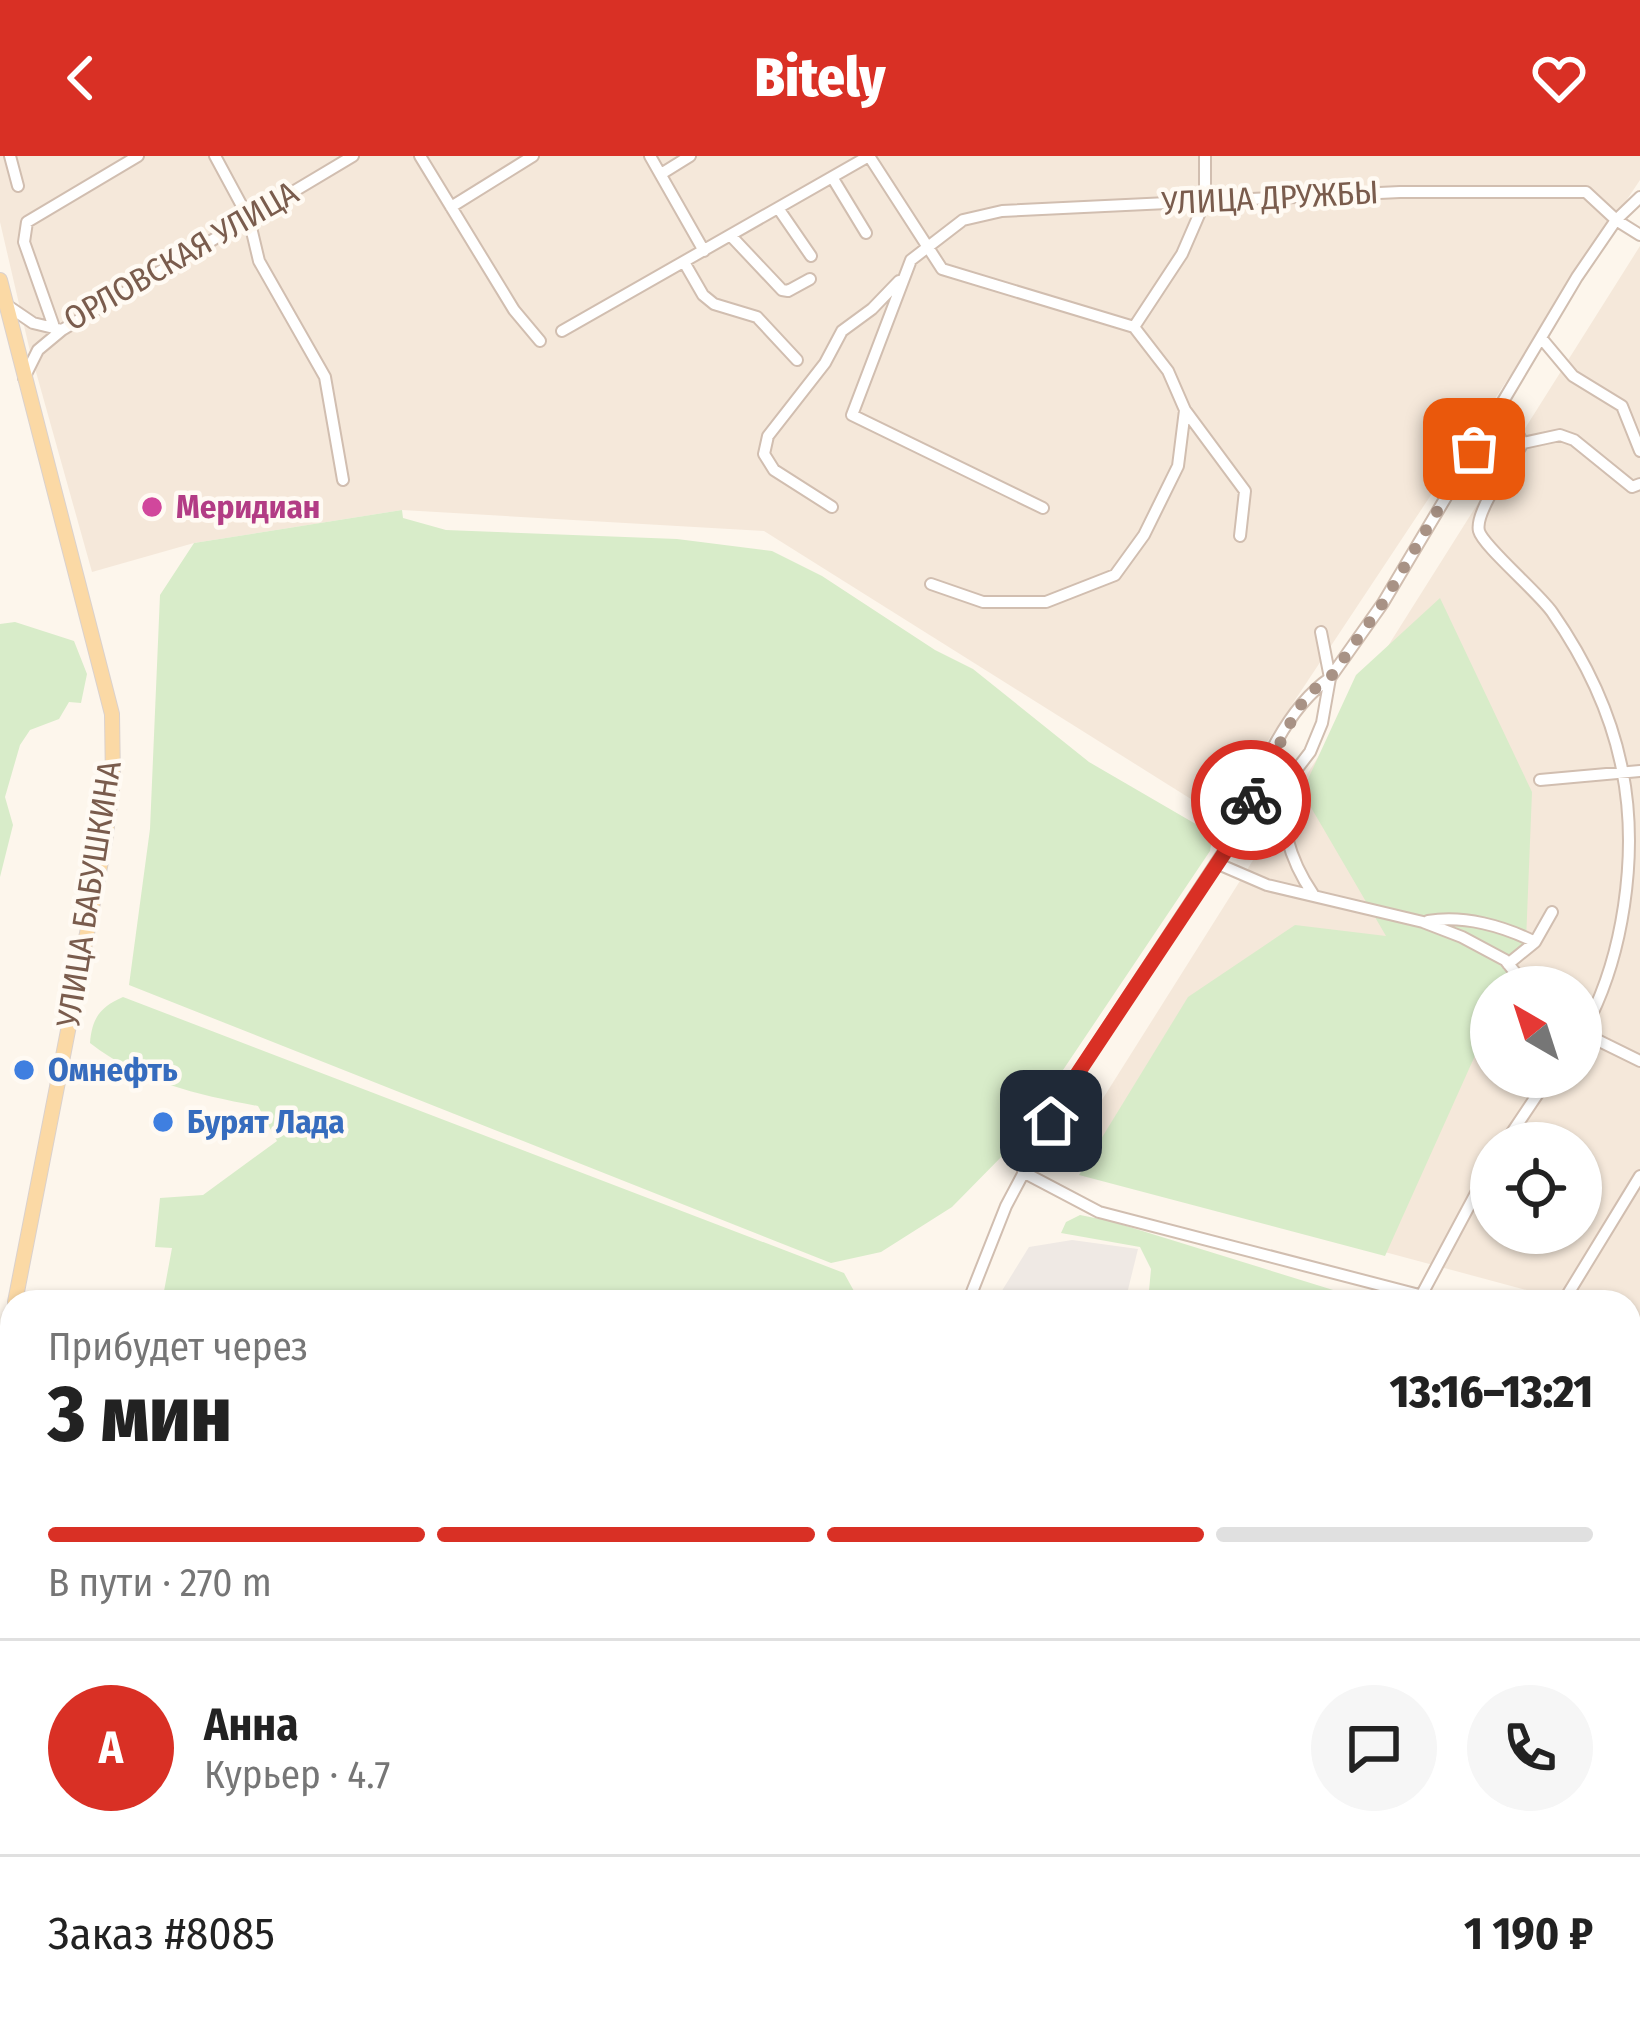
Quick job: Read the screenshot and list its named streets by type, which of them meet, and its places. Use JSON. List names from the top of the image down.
{
  "streets": {
    "main road": ["УЛИЦА БАБУШКИНА"],
    "street": ["УЛИЦА ДРУЖБЫ", "ОРЛОВСКАЯ УЛИЦА"]
  },
  "crossings": [
    ["ОРЛОВСКАЯ УЛИЦА", "УЛИЦА БАБУШКИНА"]
  ],
  "places": ["Меридиан", "Омнефть", "Бурят Лада"],
  "north": "top left",
  "page": {
    "header": "Bitely",
    "heading": ["3 мин", "Прибудет через", "13:16–13:21"],
    "panel": [
      "Анна",
      "Курьер · 4.7",
      "Заказ #8085",
      "1 190 ₽"
    ],
    "bar": "В пути · 270 m",
    "round": "А"
  }
}
